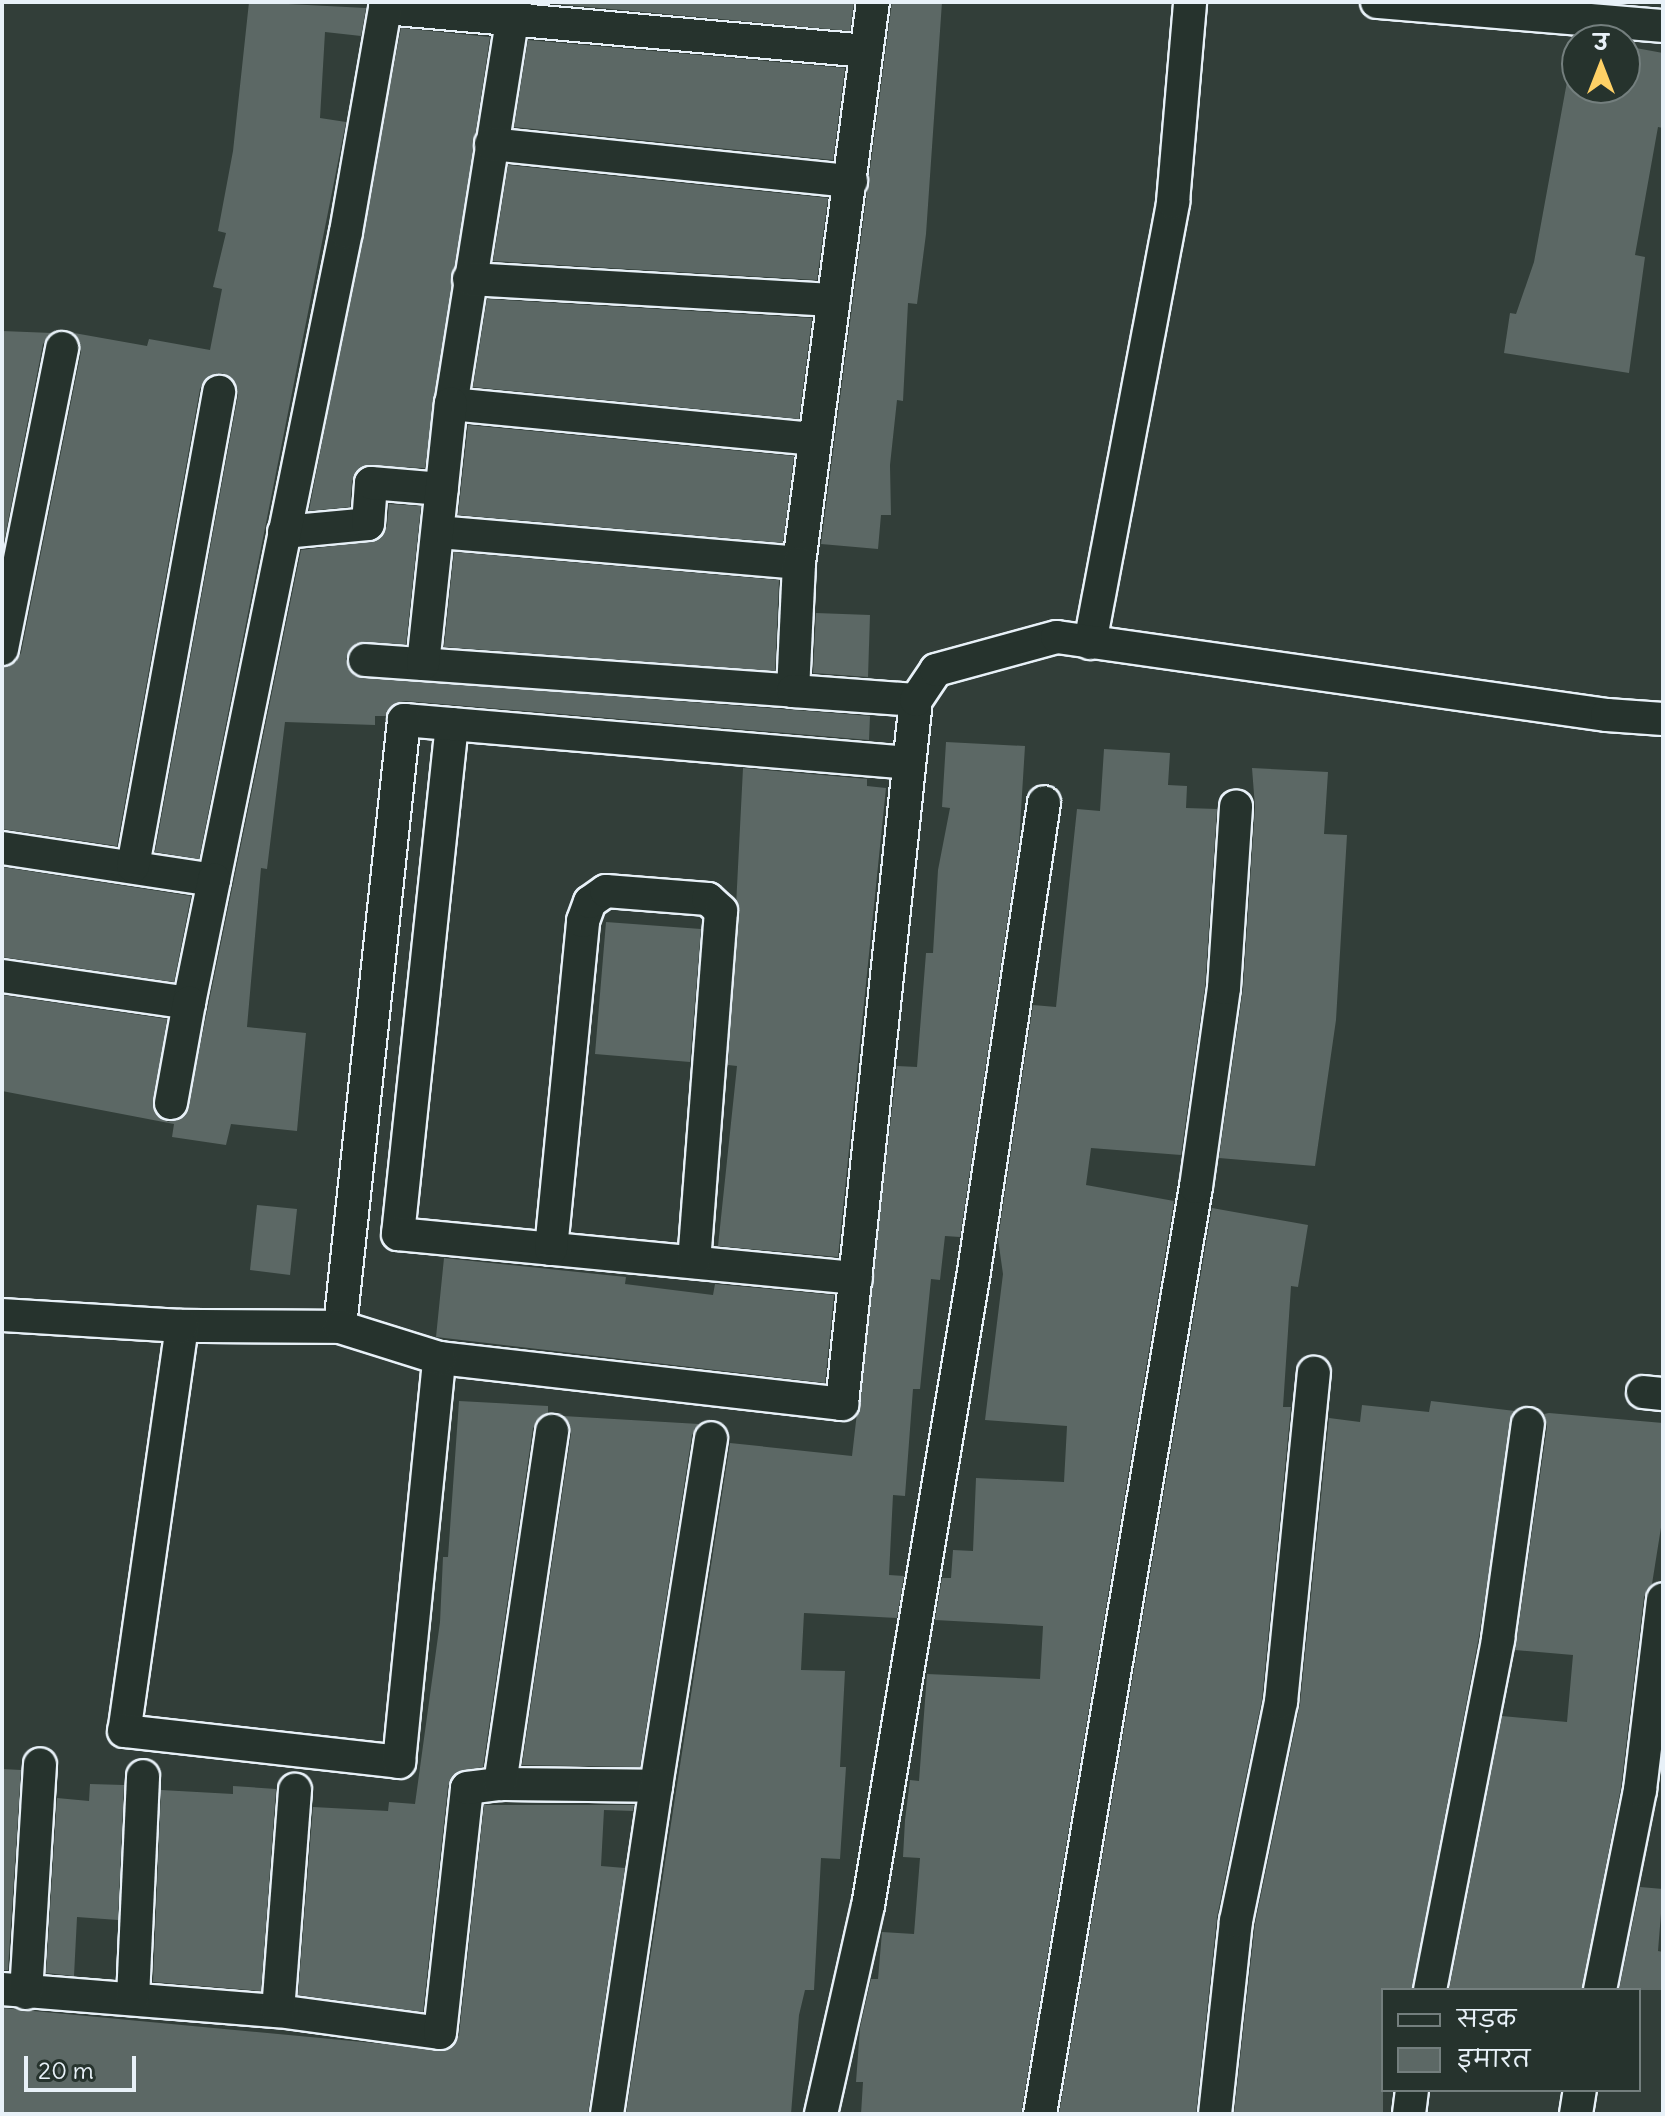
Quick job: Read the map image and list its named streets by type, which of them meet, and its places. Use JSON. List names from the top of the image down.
{
  "legend": ["सड़क", "इमारत"],
  "scale_bar": "20 m",
  "north": "top"
}
